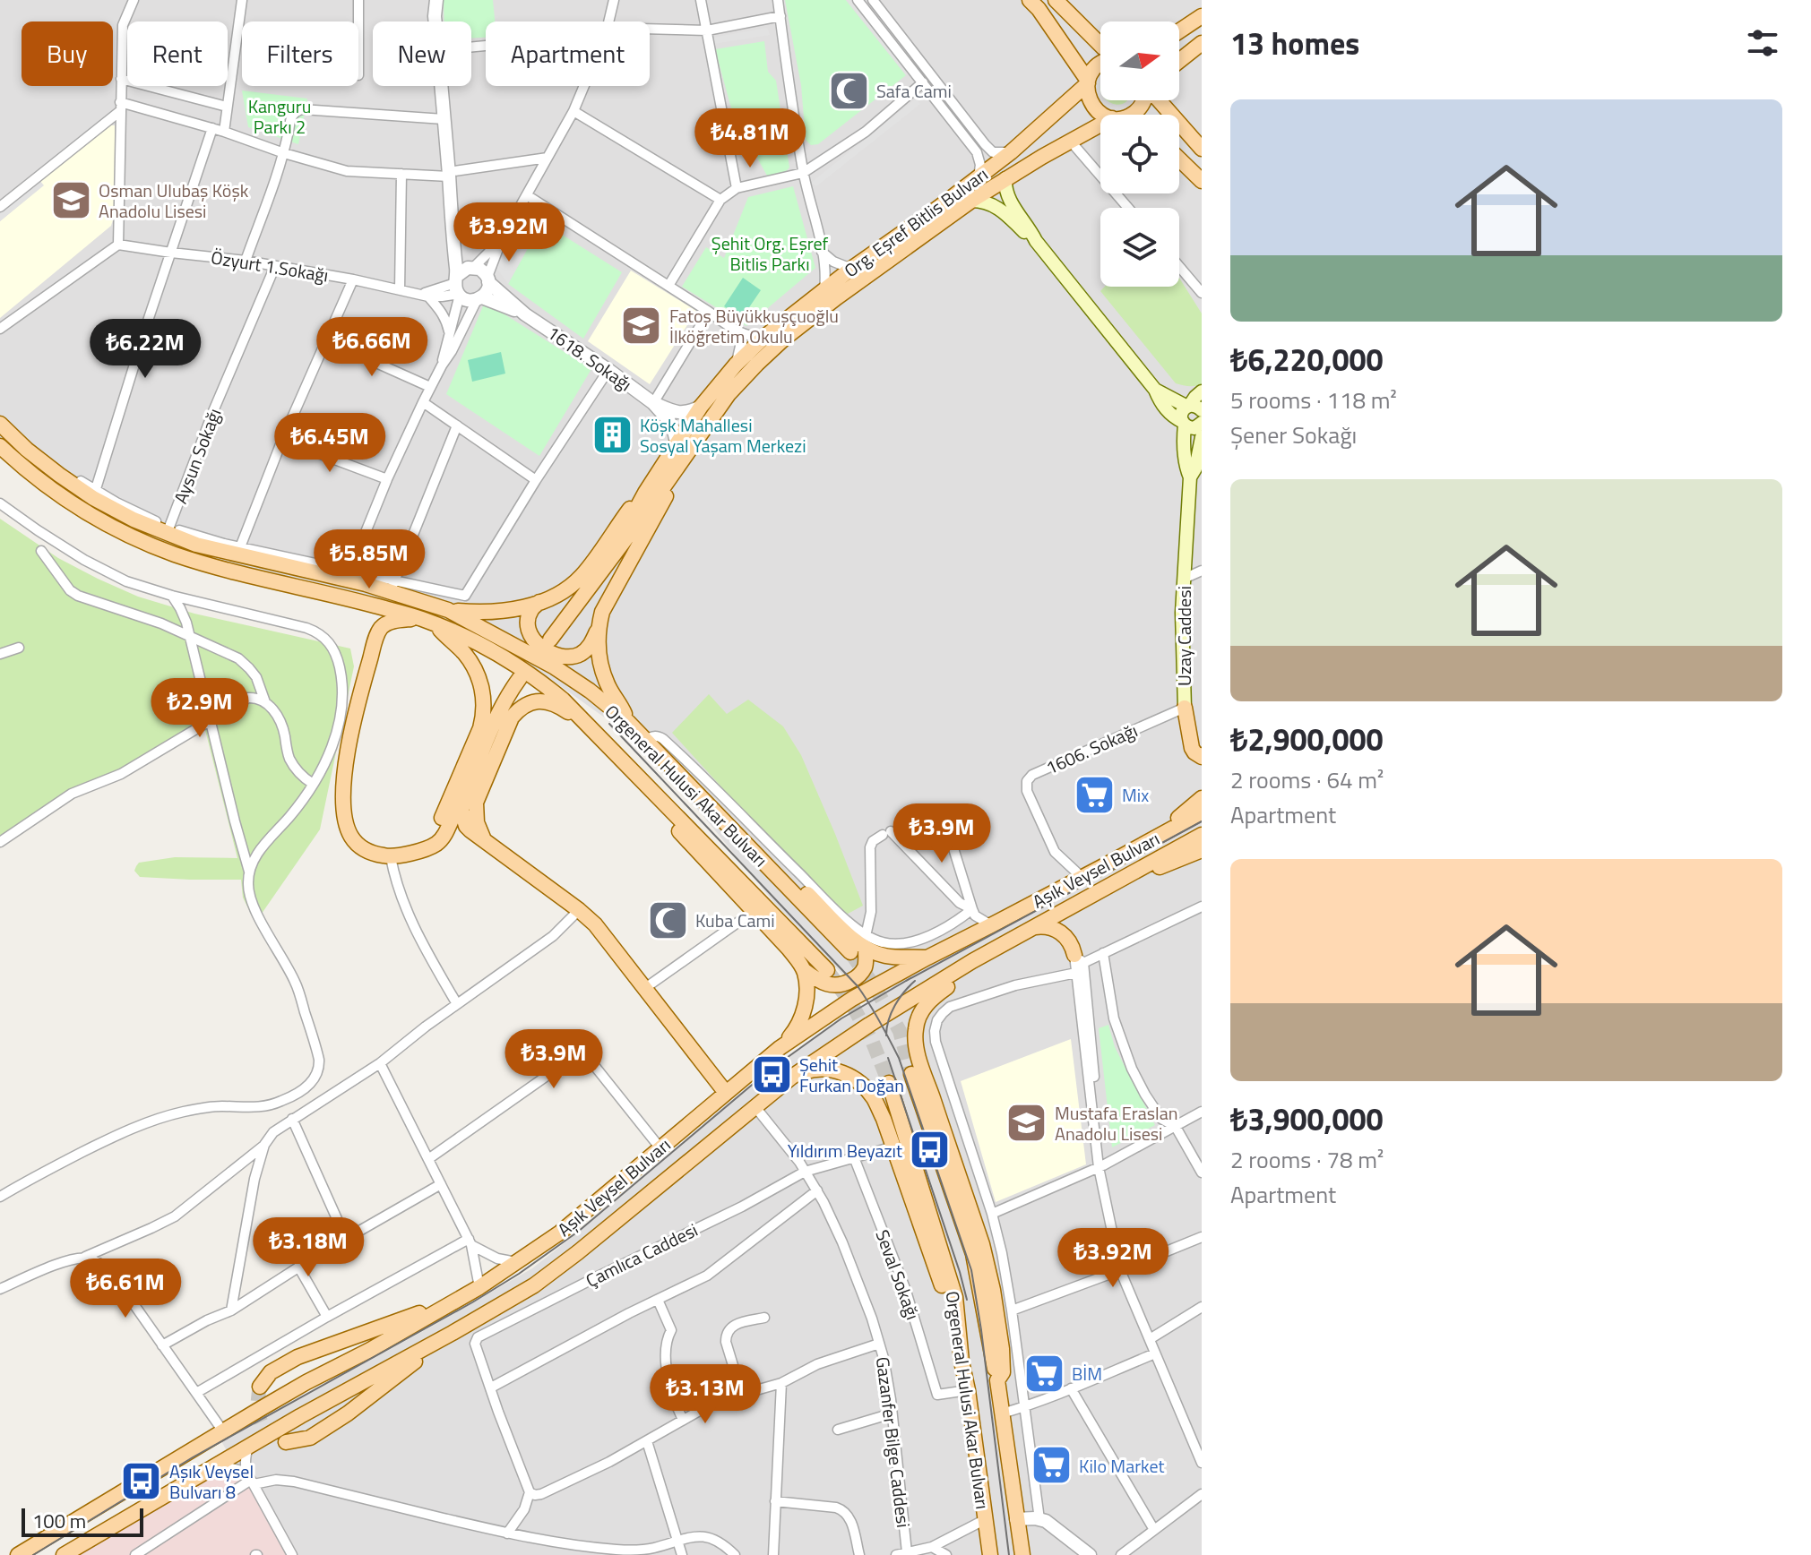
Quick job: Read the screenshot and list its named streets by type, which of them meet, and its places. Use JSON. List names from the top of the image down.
{
  "streets": {
    "main road": [
      "Org. Eşref Bitlis Bulvarı",
      "Uzay Caddesi",
      "Orgeneral Hulusi Akar Bulvarı",
      "Aşık Veysel Bulvarı"
    ],
    "street": [
      "Özyurt 1.Sokağı",
      "1618. Sokağı",
      "Aysun Sokağı",
      "1606. Sokağı",
      "Çamlıca Caddesi",
      "Seval Sokağı",
      "Gazanfer Bilge Caddesi"
    ]
  },
  "crossings": [
    ["Org. Eşref Bitlis Bulvarı", "1618. Sokağı"],
    ["Özyurt 1.Sokağı", "Aysun Sokağı"],
    ["Uzay Caddesi", "1606. Sokağı"],
    ["1606. Sokağı", "Aşık Veysel Bulvarı"],
    ["Orgeneral Hulusi Akar Bulvarı", "Aşık Veysel Bulvarı"],
    ["Orgeneral Hulusi Akar Bulvarı", "Seval Sokağı"],
    ["Aşık Veysel Bulvarı", "Gazanfer Bilge Caddesi"],
    ["Çamlıca Caddesi", "Seval Sokağı"],
    ["Çamlıca Caddesi", "Gazanfer Bilge Caddesi"]
  ],
  "parks": ["Kanguru Parkı 2", "Şehit Org. Eşref Bitlis Parkı"],
  "places": {
    "mosque": ["Safa Cami", "Kuba Cami"],
    "school or university": ["Osman Ulubaş Köşk Anadolu Lisesi", "Fatoş Büyükkuşçuoğlu İlköğretim Okulu", "Mustafa Eraslan Anadolu Lisesi"],
    "building": ["Köşk Mahallesi Sosyal Yaşam Merkezi"],
    "supermarket": ["Mix", "BİM", "Kilo Market"],
    "bus stop": ["Şehit Furkan Doğan", "Yıldırım Beyazıt", "Aşık Veysel Bulvarı 8"]
  },
  "scale_bar": "100 m",
  "north": "right",
  "page": {
    "heading": "13 homes",
    "chip": [
      "Buy",
      "Rent",
      "Filters",
      "New",
      "Apartment"
    ],
    "list": [
      {
        "name": "₺6,220,000",
        "note": "5 rooms · 118 m² · Şener Sokağı"
      },
      {
        "name": "₺2,900,000",
        "note": "2 rooms · 64 m² · Apartment"
      },
      {
        "name": "₺3,900,000",
        "note": "2 rooms · 78 m² · Apartment"
      }
    ],
    "price": [
      "₺4.81M",
      "₺3.92M",
      "₺6.66M",
      "₺6.22M",
      "₺6.45M",
      "₺5.85M",
      "₺2.9M",
      "₺3.9M",
      "₺3.9M",
      "₺3.18M",
      "₺3.92M",
      "₺6.61M",
      "₺3.13M"
    ],
    "scale": "100 m"
  }
}
